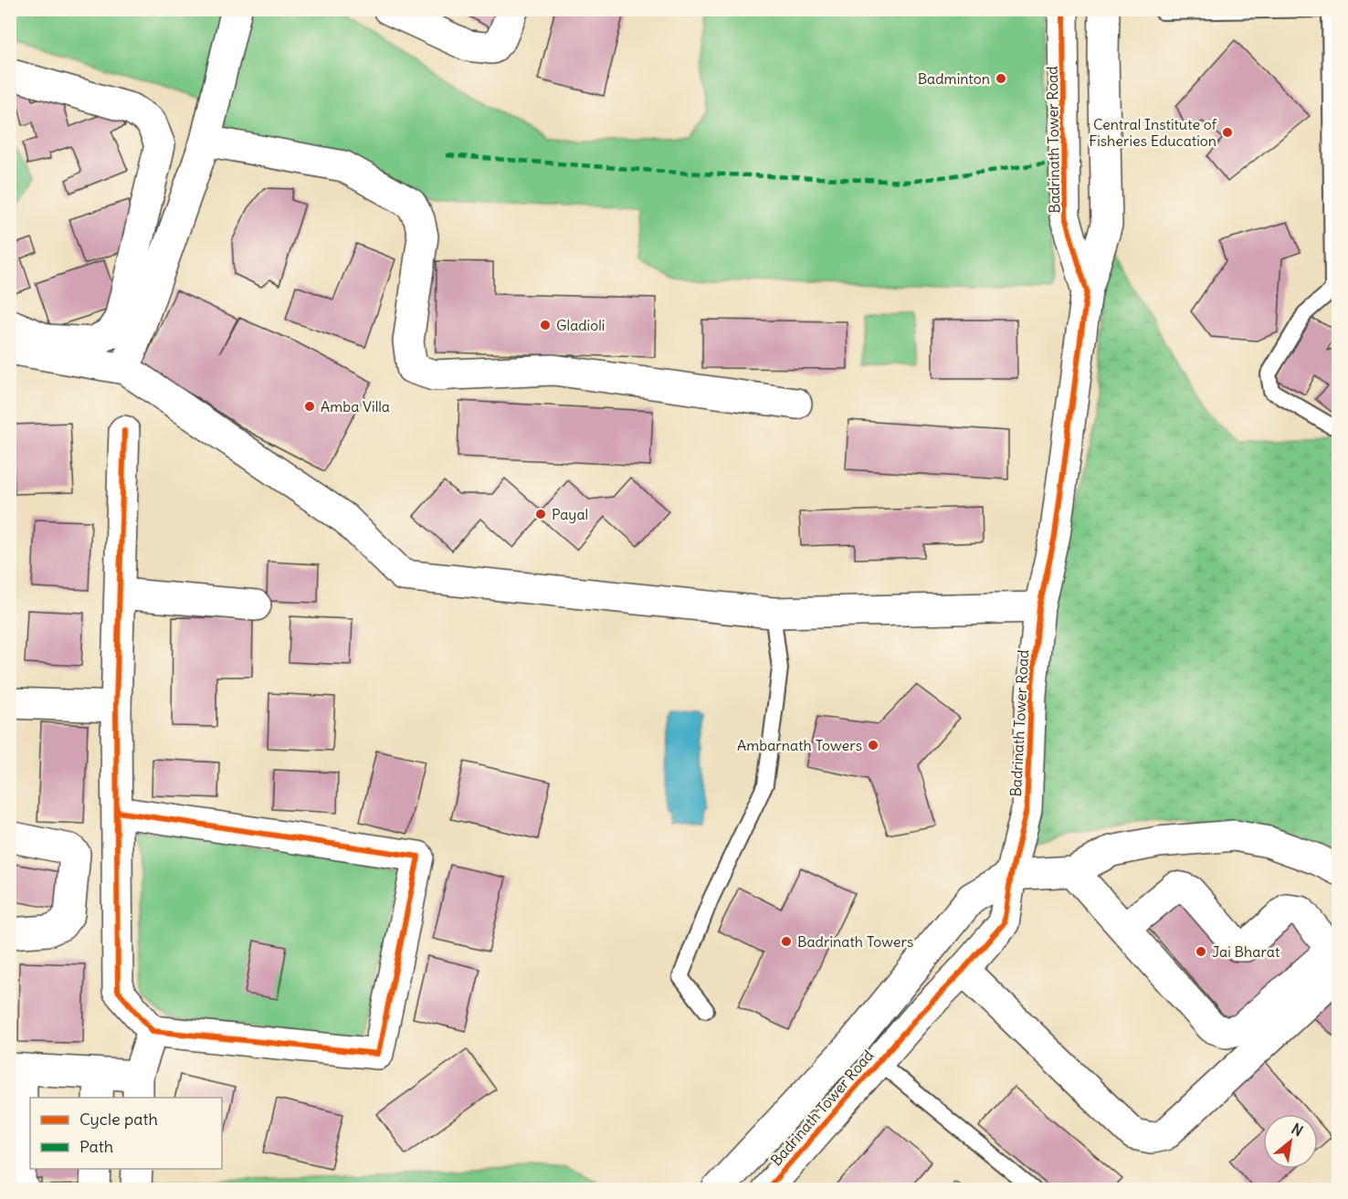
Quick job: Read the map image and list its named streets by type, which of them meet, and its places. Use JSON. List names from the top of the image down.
{
  "streets": {
    "street": ["Badrinath Tower Road"]
  },
  "places": [
    "Badminton",
    "Central Institute of Fisheries Education",
    "Gladioli",
    "Amba Villa",
    "Payal",
    "Ambarnath Towers",
    "Badrinath Towers",
    "Jai Bharat"
  ],
  "legend": ["Cycle path", "Path"],
  "north": "top right"
}
